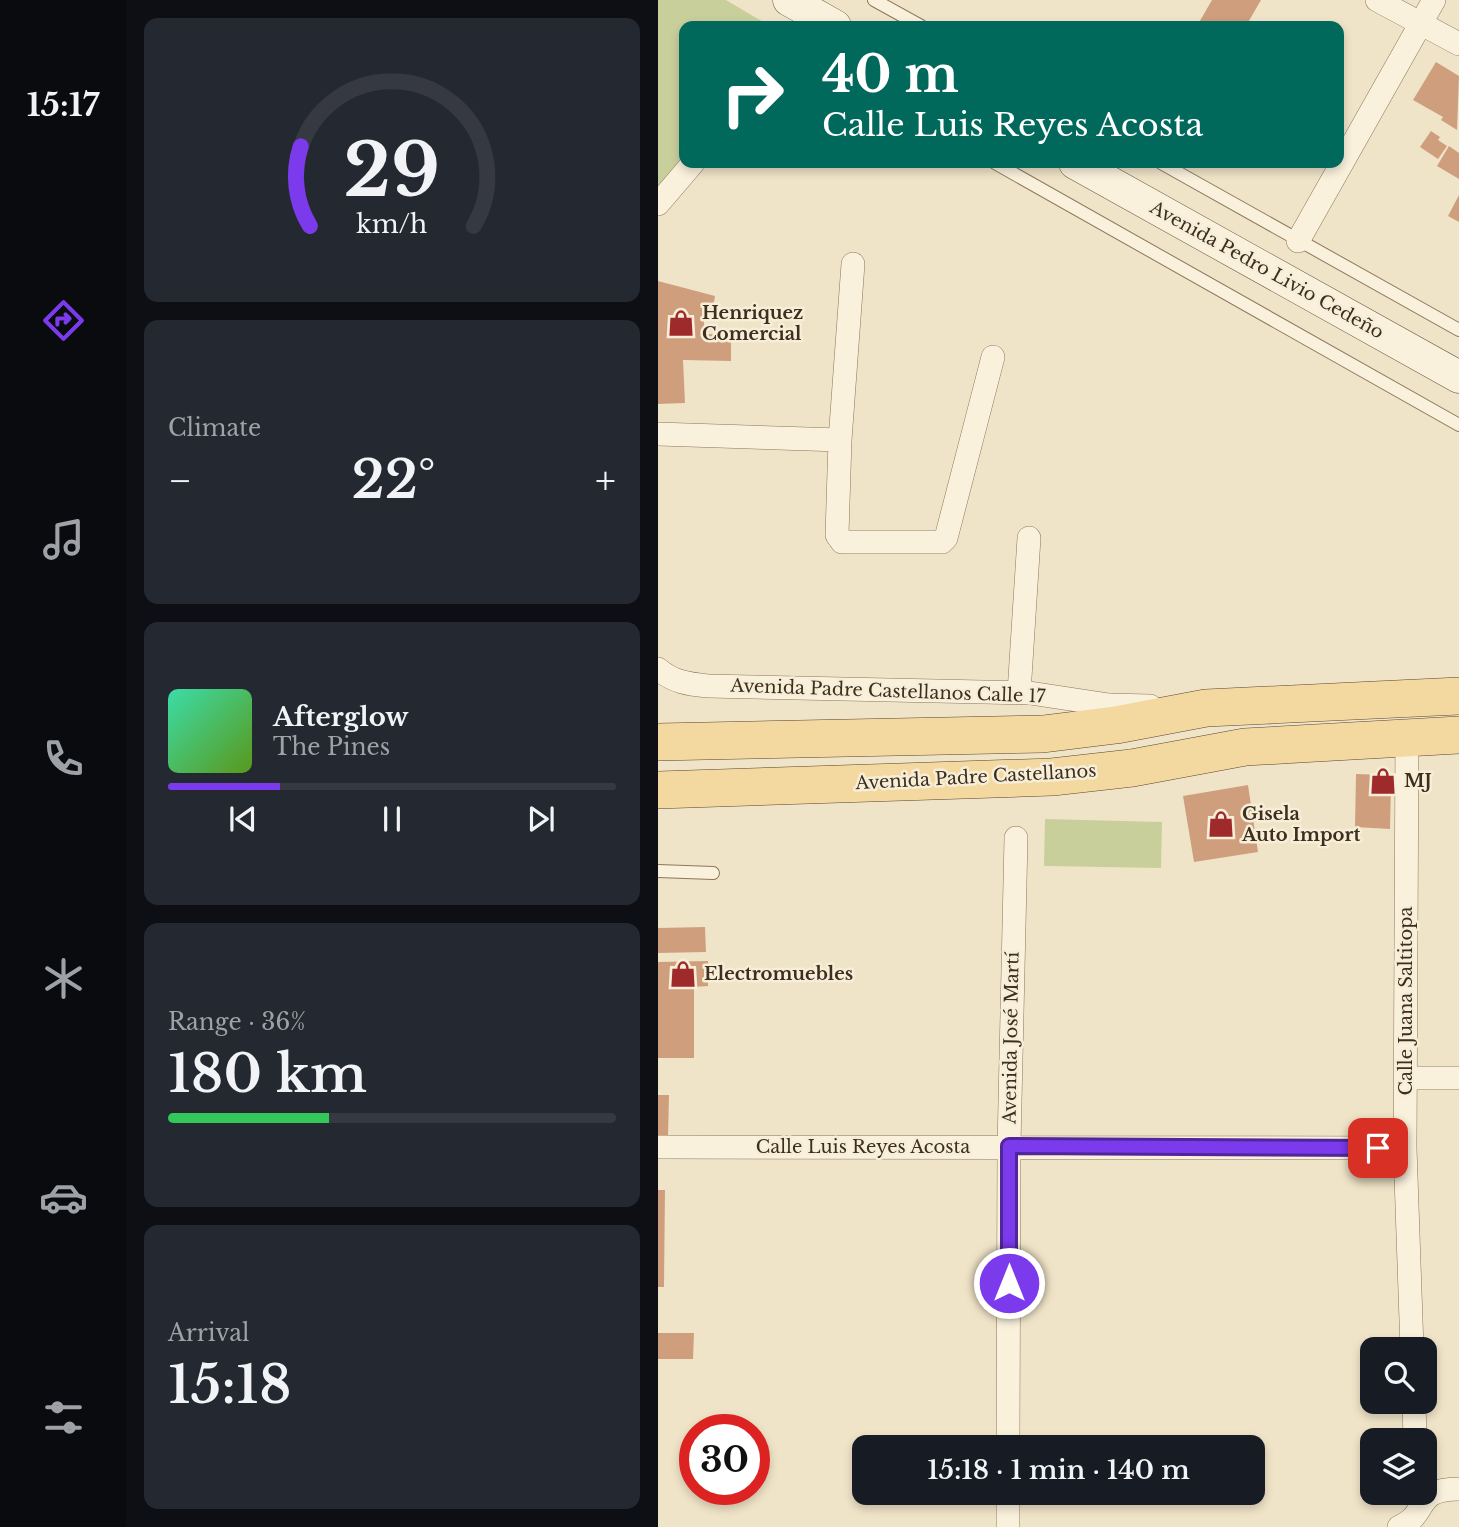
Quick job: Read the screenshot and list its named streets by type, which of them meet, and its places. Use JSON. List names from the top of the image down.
{
  "streets": {
    "main road": ["Avenida Pedro Livio Cedeño", "Avenida Padre Castellanos"],
    "street": [
      "Avenida Padre Castellanos Calle 17",
      "Calle Juana Saltitopa",
      "Avenida José Martí",
      "Calle Luis Reyes Acosta"
    ]
  },
  "crossings": [
    ["Avenida Padre Castellanos", "Calle Juana Saltitopa"],
    ["Calle Juana Saltitopa", "Calle Luis Reyes Acosta"],
    ["Avenida José Martí", "Calle Luis Reyes Acosta"]
  ],
  "places": {
    "shop": [
      "Henriquez Comercial",
      "MJ",
      "Gisela Auto Import",
      "Electromuebles"
    ]
  },
  "page": {
    "tabs": "15:17",
    "turn": ["40 m", "Calle Luis Reyes Acosta"],
    "tile": [
      "Climate",
      ["Range · 36%", "180 km"],
      ["Arrival", "15:18"]
    ],
    "heat": ["−", "22°", "+"],
    "song": ["Afterglow", "The Pines"],
    "limit": "30",
    "trip": "15:18 · 1 min · 140 m",
    "gauge": ["29", "km/h"]
  }
}
